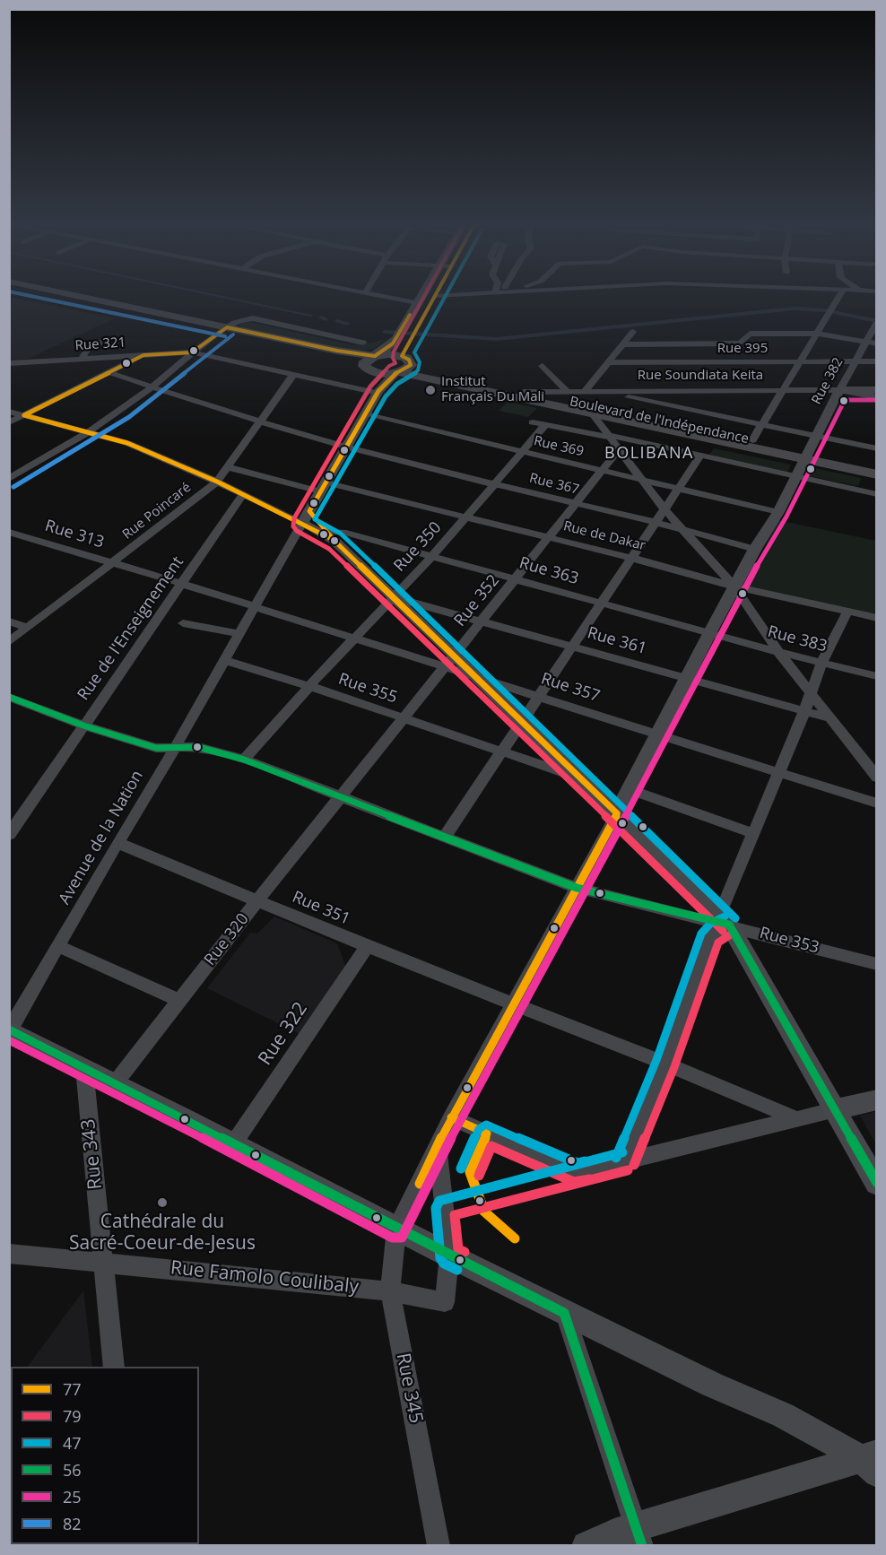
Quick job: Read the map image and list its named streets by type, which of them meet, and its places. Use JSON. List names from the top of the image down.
{
  "streets": {
    "highway": ["Boulevard de l'Indépendance"],
    "main road": ["Rue Soundiata Keita", "Rue 382"],
    "street": [
      "Rue 321",
      "Rue 395",
      "Rue 369",
      "Rue 367",
      "Rue Poincaré",
      "Rue 313",
      "Rue de Dakar",
      "Rue 350",
      "Rue 363",
      "Rue 352",
      "Rue de l'Enseignement",
      "Rue 383",
      "Rue 361",
      "Rue 357",
      "Rue 355",
      "Avenue de la Nation",
      "Rue 351",
      "Rue 320",
      "Rue 353",
      "Rue 322",
      "Rue 343",
      "Rue Famolo Coulibaly",
      "Rue 345"
    ]
  },
  "crossings": [
    ["Rue 321", "Rue Poincaré"],
    ["Rue 395", "Rue 382"],
    ["Rue Soundiata Keita", "Rue 382"],
    ["Rue Soundiata Keita", "Boulevard de l'Indépendance"],
    ["Rue 382", "Boulevard de l'Indépendance"],
    ["Rue 382", "Rue 369"],
    ["Rue 382", "Rue 367"],
    ["Rue 382", "Rue de Dakar"],
    ["Rue 382", "Rue 363"],
    ["Rue 382", "Rue 383"],
    ["Rue 382", "Rue 361"],
    ["Rue 382", "Rue 357"],
    ["Boulevard de l'Indépendance", "Rue 350"],
    ["Rue 369", "Rue 350"],
    ["Rue 369", "Rue 352"],
    ["Rue 367", "Rue Poincaré"],
    ["Rue 367", "Rue 350"],
    ["Rue 367", "Rue 352"],
    ["Rue Poincaré", "Rue 313"],
    ["Rue Poincaré", "Rue de Dakar"],
    ["Rue 313", "Rue de l'Enseignement"],
    ["Rue 313", "Avenue de la Nation"],
    ["Rue de Dakar", "Rue 350"],
    ["Rue de Dakar", "Rue 352"],
    ["Rue 350", "Rue 363"],
    ["Rue 350", "Rue 361"],
    ["Rue 350", "Rue 355"],
    ["Rue 350", "Rue 353"],
    ["Rue 363", "Rue 352"],
    ["Rue 363", "Rue 383"],
    ["Rue 352", "Rue 361"],
    ["Rue 352", "Rue 355"],
    ["Rue 352", "Rue 320"],
    ["Rue 352", "Rue 353"],
    ["Rue de l'Enseignement", "Rue 353"],
    ["Rue 355", "Avenue de la Nation"],
    ["Avenue de la Nation", "Rue 351"],
    ["Avenue de la Nation", "Rue 353"],
    ["Rue 351", "Rue 320"],
    ["Rue 351", "Rue 322"],
    ["Rue 320", "Rue 353"],
    ["Rue 343", "Rue Famolo Coulibaly"],
    ["Rue Famolo Coulibaly", "Rue 345"]
  ],
  "districts": ["BOLIBANA"],
  "places": ["Institut Français Du Mali", "Cathédrale du Sacré-Coeur-de-Jesus"],
  "lines": [
    "transit line 77",
    "transit line 79",
    "transit line 47",
    "transit line 82",
    "transit line 25",
    "transit line 56"
  ],
  "legend": [
    "77",
    "79",
    "47",
    "56",
    "25",
    "82"
  ]
}
